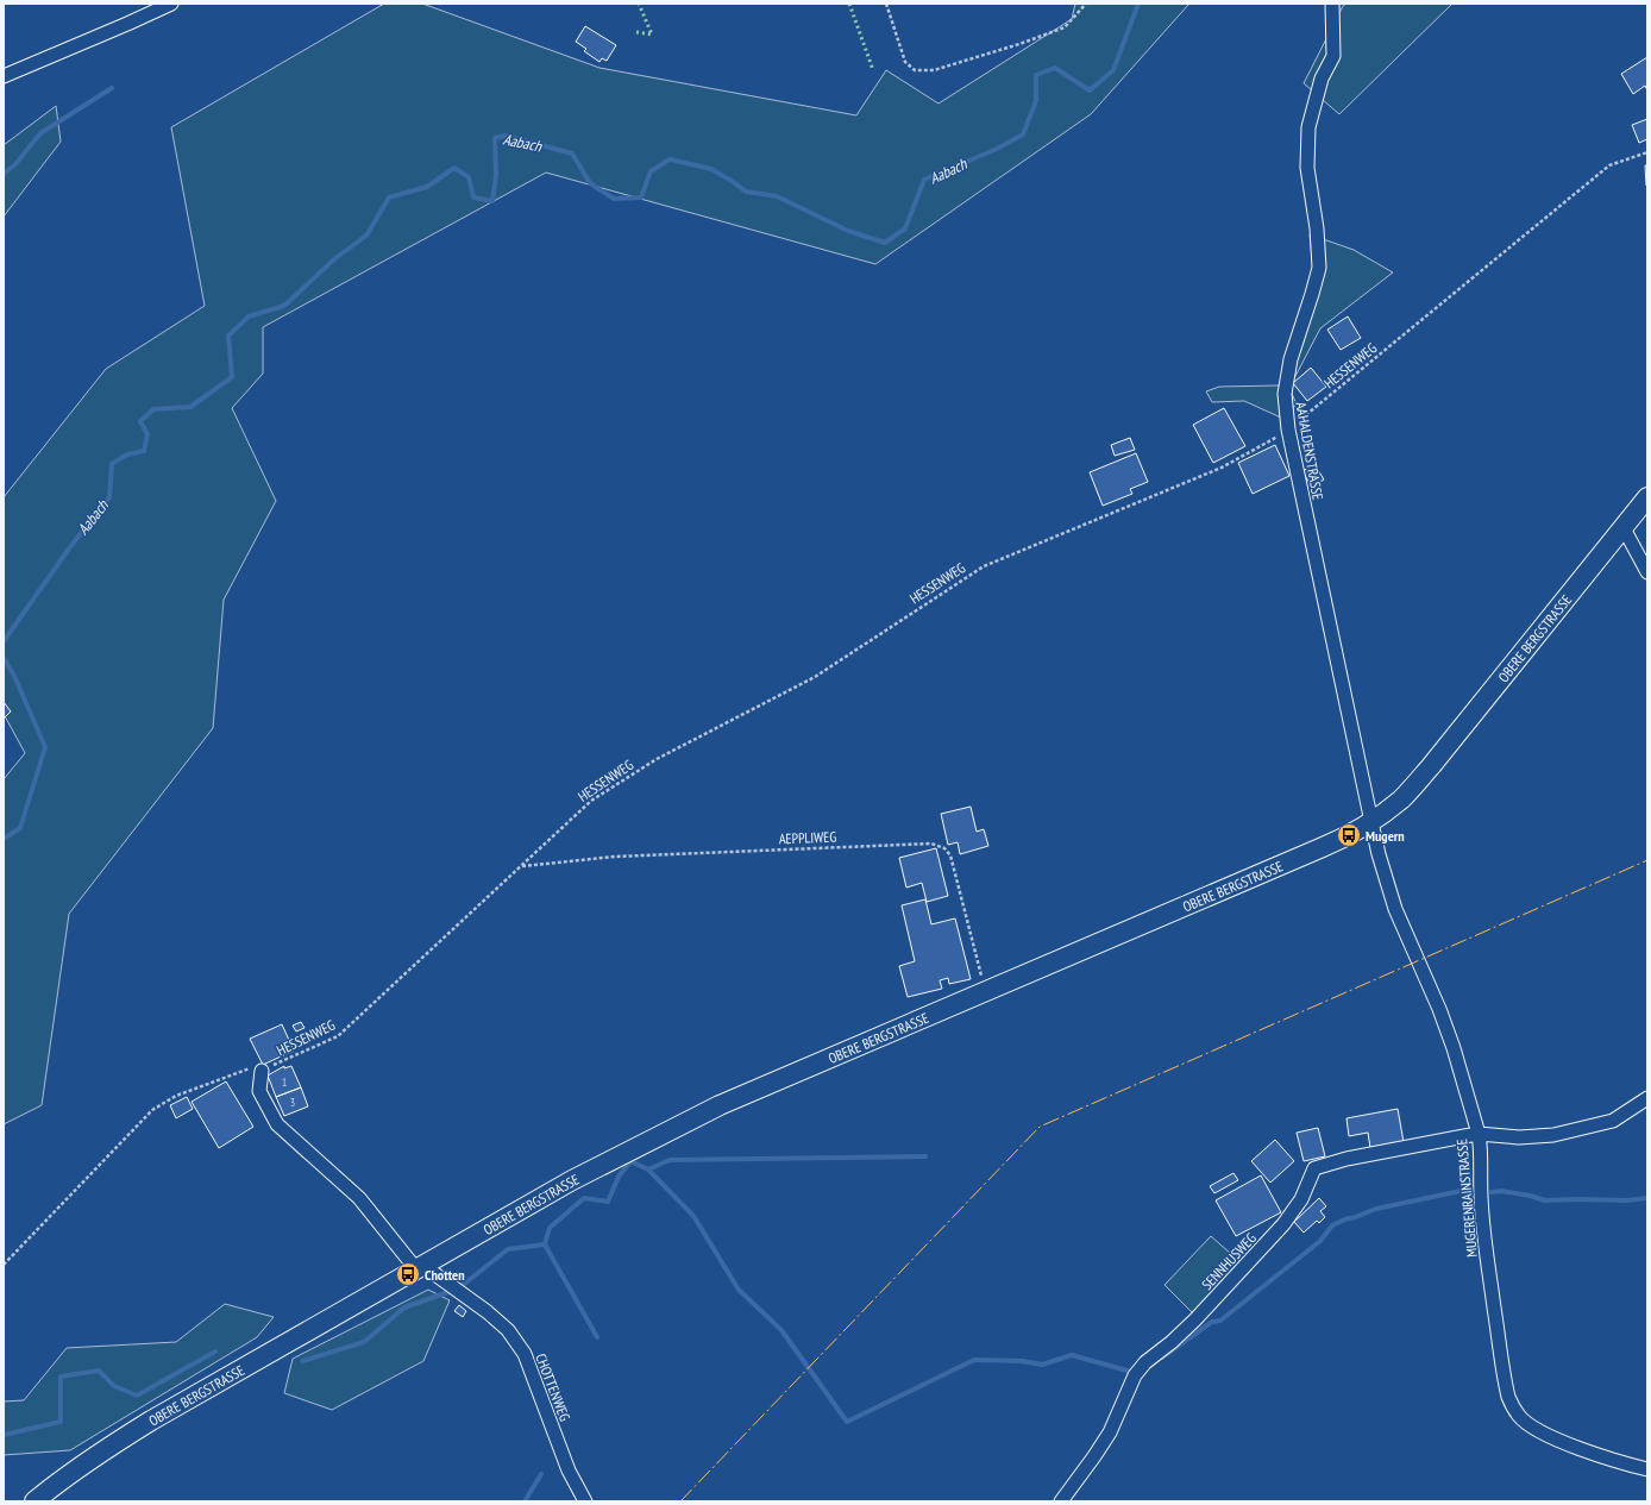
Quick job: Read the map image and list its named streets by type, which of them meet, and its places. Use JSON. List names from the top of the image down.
{
  "streets": {
    "main road": ["OBERE BERGSTRASSE"],
    "street": [
      "AAHALDENSTRASSE",
      "MUGERENRAINSTRASSE",
      "SENNHUSWEG",
      "CHOTTENWEG"
    ],
    "path": ["HESSENWEG", "AEPPLIWEG"]
  },
  "crossings": [
    ["HESSENWEG", "AAHALDENSTRASSE"],
    ["HESSENWEG", "AEPPLIWEG"],
    ["HESSENWEG", "CHOTTENWEG"],
    ["AAHALDENSTRASSE", "OBERE BERGSTRASSE"],
    ["AAHALDENSTRASSE", "MUGERENRAINSTRASSE"],
    ["OBERE BERGSTRASSE", "AEPPLIWEG"],
    ["OBERE BERGSTRASSE", "MUGERENRAINSTRASSE"],
    ["OBERE BERGSTRASSE", "CHOTTENWEG"],
    ["MUGERENRAINSTRASSE", "SENNHUSWEG"]
  ],
  "water": ["Aabach"],
  "places": {
    "bus stop": ["Mugern", "Chotten"]
  },
  "house_numbers": ["1", "3"]
}
